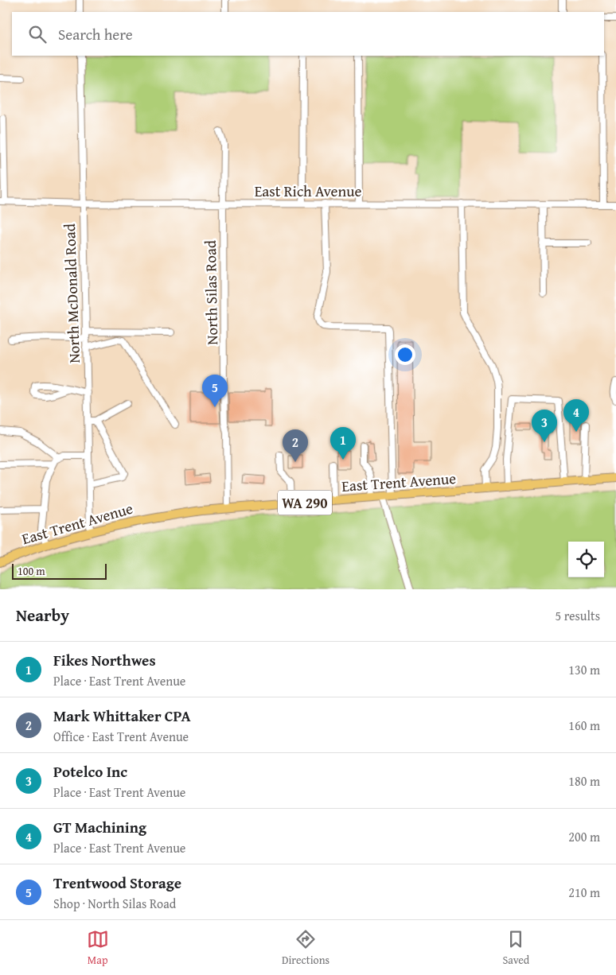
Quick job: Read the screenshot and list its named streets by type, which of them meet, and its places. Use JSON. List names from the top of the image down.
{
  "streets": {
    "main road": ["East Trent Avenue", "WA 290"],
    "street": ["East Rich Avenue", "North Silas Road", "North McDonald Road"]
  },
  "crossings": [
    ["East Rich Avenue", "North Silas Road"],
    ["East Rich Avenue", "North McDonald Road"],
    ["North Silas Road", "East Trent Avenue"],
    ["North McDonald Road", "East Trent Avenue"]
  ],
  "scale_bar": "100 m",
  "page": {
    "search": "Search here",
    "pins": [
      "5",
      "4",
      "3",
      "1",
      "2"
    ],
    "scale": "100 m",
    "heading": ["Nearby", "5 results"],
    "list": [
      {
        "mark": "1",
        "name": "Fikes Northwes",
        "note": "Place · East Trent Avenue",
        "value": "130 m"
      },
      {
        "mark": "2",
        "name": "Mark Whittaker CPA",
        "note": "Office · East Trent Avenue",
        "value": "160 m"
      },
      {
        "mark": "3",
        "name": "Potelco Inc",
        "note": "Place · East Trent Avenue",
        "value": "180 m"
      },
      {
        "mark": "4",
        "name": "GT Machining",
        "note": "Place · East Trent Avenue",
        "value": "200 m"
      },
      {
        "mark": "5",
        "name": "Trentwood Storage",
        "note": "Shop · North Silas Road",
        "value": "210 m"
      }
    ],
    "nav": ["Map", "Directions", "Saved"]
  }
}
